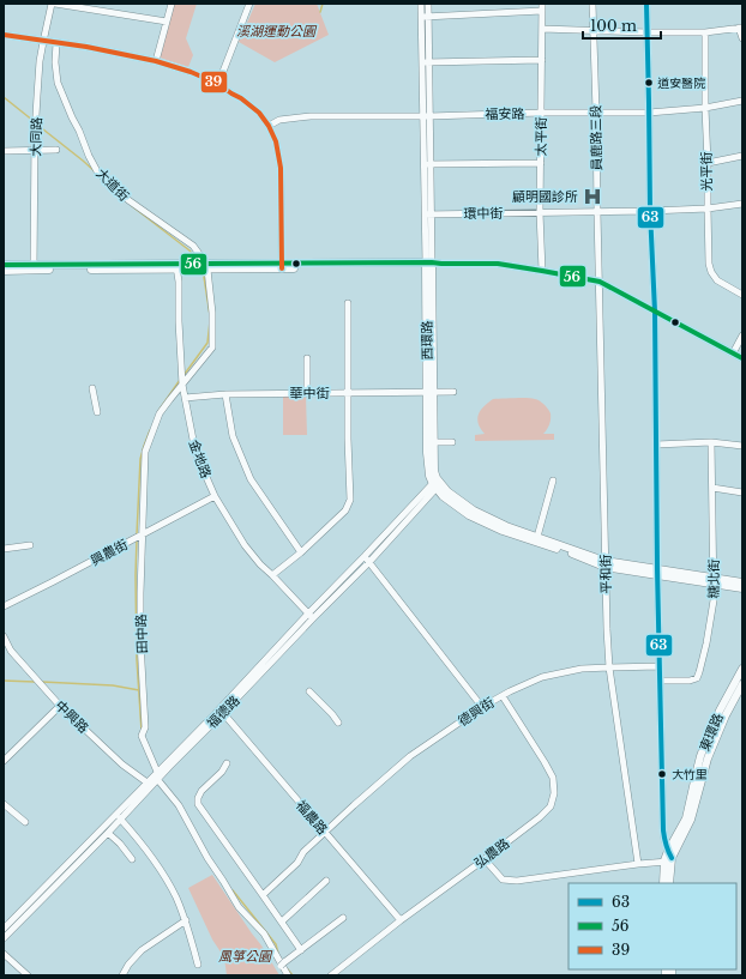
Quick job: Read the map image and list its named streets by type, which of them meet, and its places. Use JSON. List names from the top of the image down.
{
  "streets": {
    "main road": ["西環路", "東環路"],
    "street": [
      "福安路",
      "大同路",
      "太平街",
      "員鹿路三段",
      "光平街",
      "大道街",
      "環中街",
      "華中街",
      "金地路",
      "興農街",
      "平和街",
      "糖北街",
      "田中路",
      "福德路",
      "德興街",
      "中興路",
      "福農路",
      "弘農路"
    ]
  },
  "crossings": [
    ["福安路", "太平街"],
    ["福安路", "員鹿路三段"],
    ["福安路", "光平街"],
    ["福安路", "西環路"],
    ["太平街", "環中街"],
    ["員鹿路三段", "環中街"],
    ["員鹿路三段", "平和街"],
    ["光平街", "環中街"],
    ["大道街", "田中路"],
    ["環中街", "西環路"],
    ["西環路", "華中街"],
    ["西環路", "福德路"],
    ["華中街", "金地路"],
    ["金地路", "興農街"],
    ["金地路", "田中路"],
    ["金地路", "福德路"],
    ["興農街", "田中路"],
    ["平和街", "德興街"],
    ["田中路", "福德路"],
    ["福德路", "中興路"],
    ["福德路", "福農路"],
    ["德興街", "福農路"],
    ["德興街", "弘農路"],
    ["福農路", "弘農路"]
  ],
  "parks": ["溪湖運動公園", "風箏公園"],
  "places": {
    "other": ["道安醫院", "大竹里"],
    "hospital": ["顧明國診所"]
  },
  "lines": ["transit line 63", "transit line 39", "transit line 56"],
  "legend": ["63", "56", "39"],
  "scale_bar": "100 m"
}
